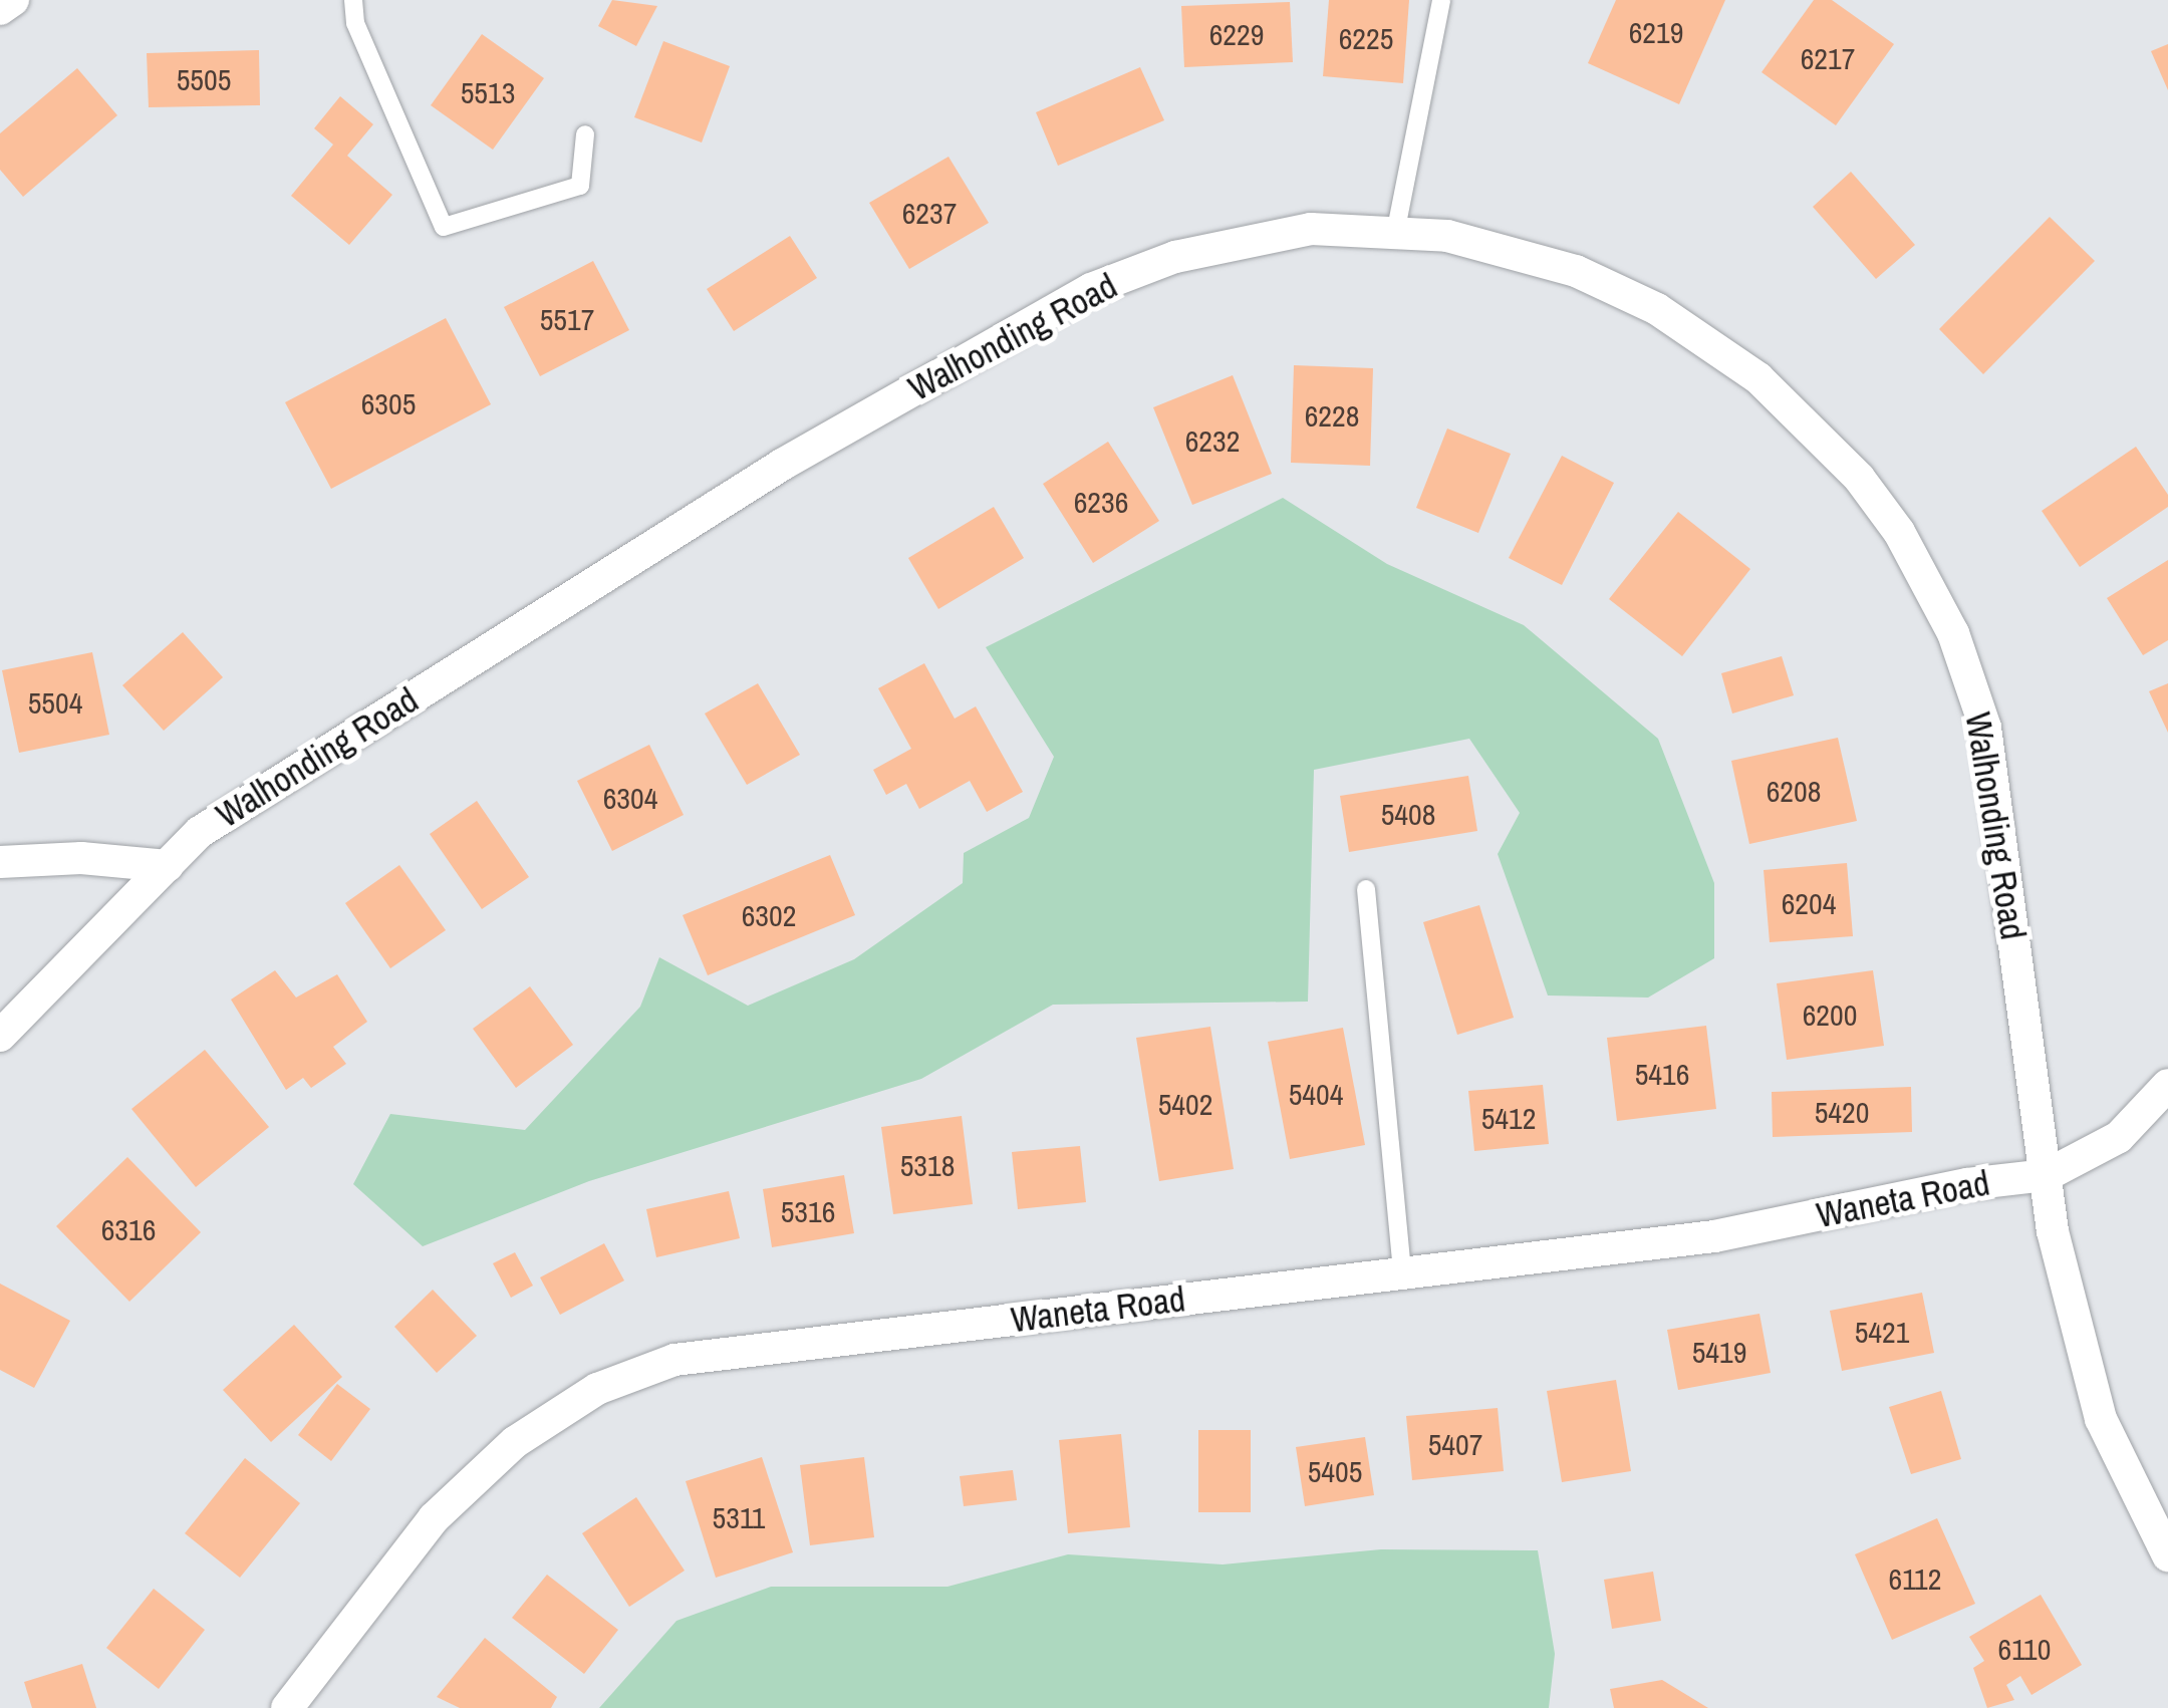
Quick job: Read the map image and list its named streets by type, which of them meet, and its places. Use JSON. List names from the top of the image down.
{
  "streets": {
    "street": ["Walhonding Road", "Waneta Road"]
  },
  "crossings": [
    ["Walhonding Road", "Waneta Road"]
  ],
  "house_numbers": [
    "6219",
    "6229",
    "6225",
    "6217",
    "5505",
    "5513",
    "6237",
    "5517",
    "6305",
    "6228",
    "6232",
    "6236",
    "5504",
    "6208",
    "6304",
    "5408",
    "6204",
    "6302",
    "6200",
    "5416",
    "5404",
    "5402",
    "5420",
    "5412",
    "5318",
    "5316",
    "6316",
    "5421",
    "5419",
    "5407",
    "5405",
    "5311",
    "6112",
    "6110"
  ]
}
